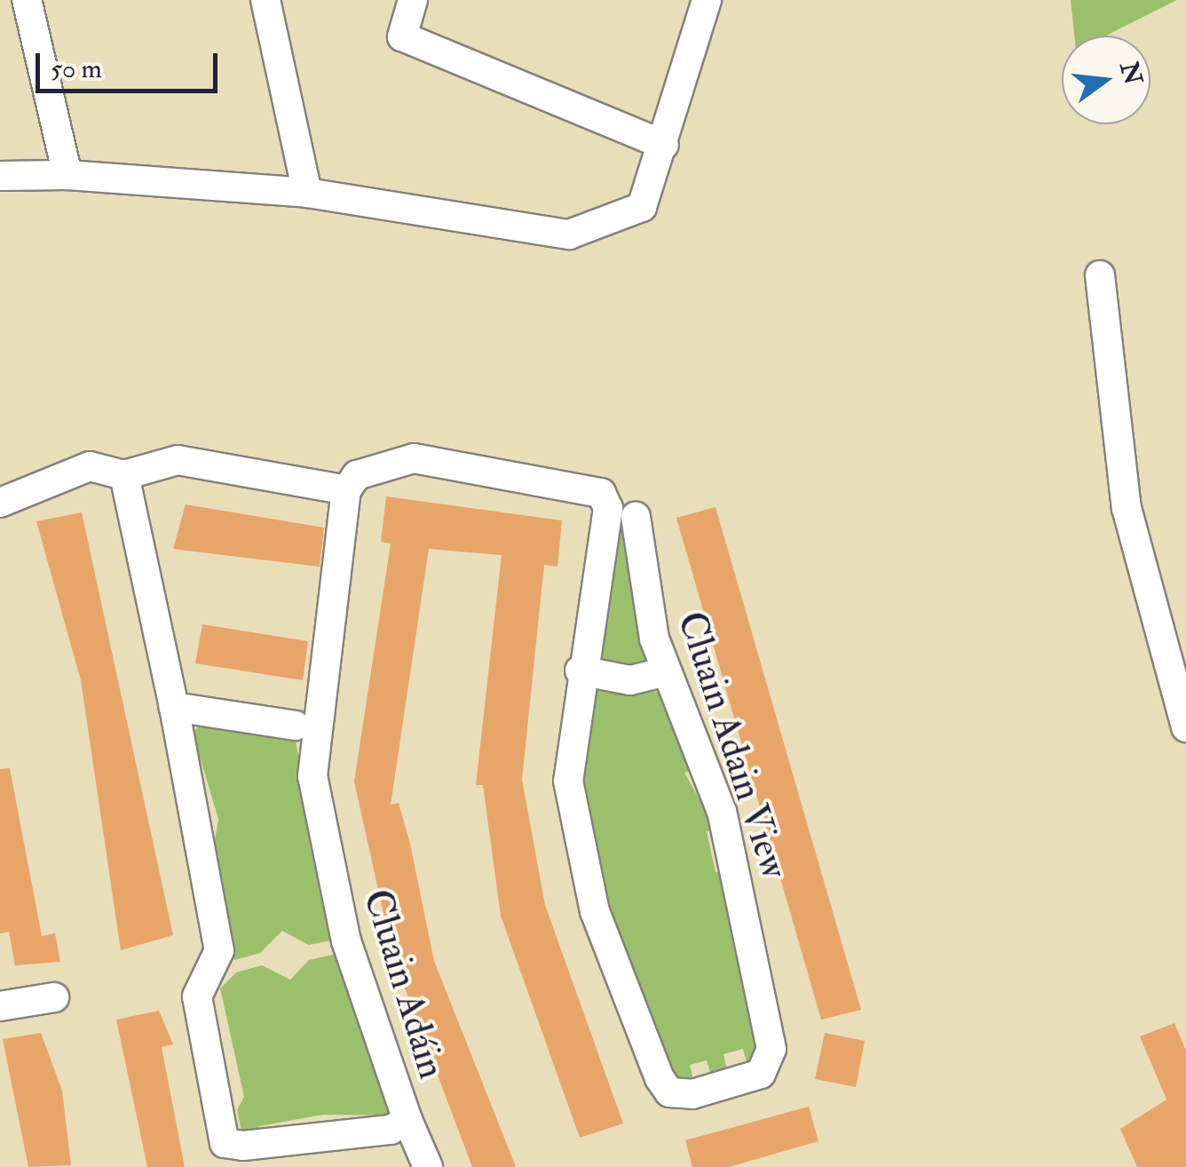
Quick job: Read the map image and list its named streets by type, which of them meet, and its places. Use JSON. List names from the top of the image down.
{
  "streets": {
    "street": ["Cluain Adain View", "Cluain Adáin"]
  },
  "crossings": [
    ["Cluain Adain View", "Cluain Adáin"]
  ],
  "scale_bar": "50 m",
  "north": "right"
}
